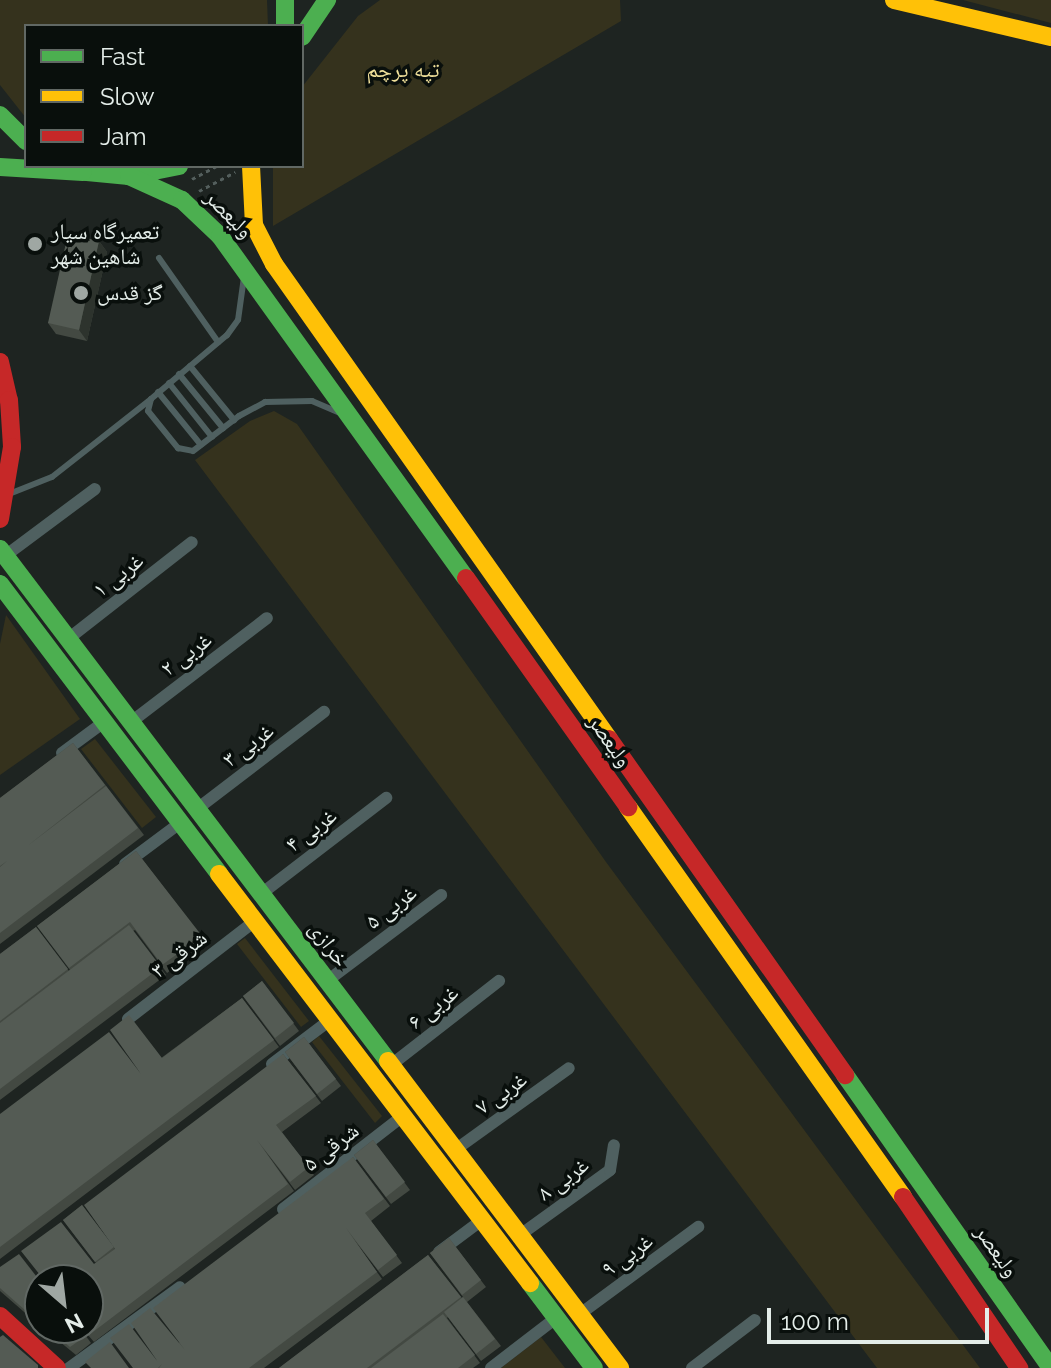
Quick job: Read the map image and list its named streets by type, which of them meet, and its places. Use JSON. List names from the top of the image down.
{
  "streets": {
    "main road": ["ولیعصر", "خرازی"],
    "street": [
      "۱ غربی",
      "۲ غربی",
      "۳ غربی",
      "۴ غربی",
      "۵ غربی",
      "۳ شرقی",
      "۶ غربی",
      "۷ غربی",
      "۵ شرقی",
      "۸ غربی",
      "۹ غربی"
    ]
  },
  "crossings": [
    ["۱ غربی", "خرازی"],
    ["۲ غربی", "خرازی"],
    ["۳ غربی", "خرازی"],
    ["۴ غربی", "خرازی"],
    ["۵ غربی", "خرازی"],
    ["خرازی", "۳ شرقی"],
    ["خرازی", "۶ غربی"],
    ["خرازی", "۷ غربی"],
    ["خرازی", "۵ شرقی"],
    ["خرازی", "۸ غربی"],
    ["خرازی", "۹ غربی"]
  ],
  "parks": ["تپه پرچم"],
  "places": ["تعمیرگاه سیار شاهین شهر", "گز قدس"],
  "legend": ["Fast", "Slow", "Jam"],
  "scale_bar": "100 m",
  "north": "bottom right"
}
